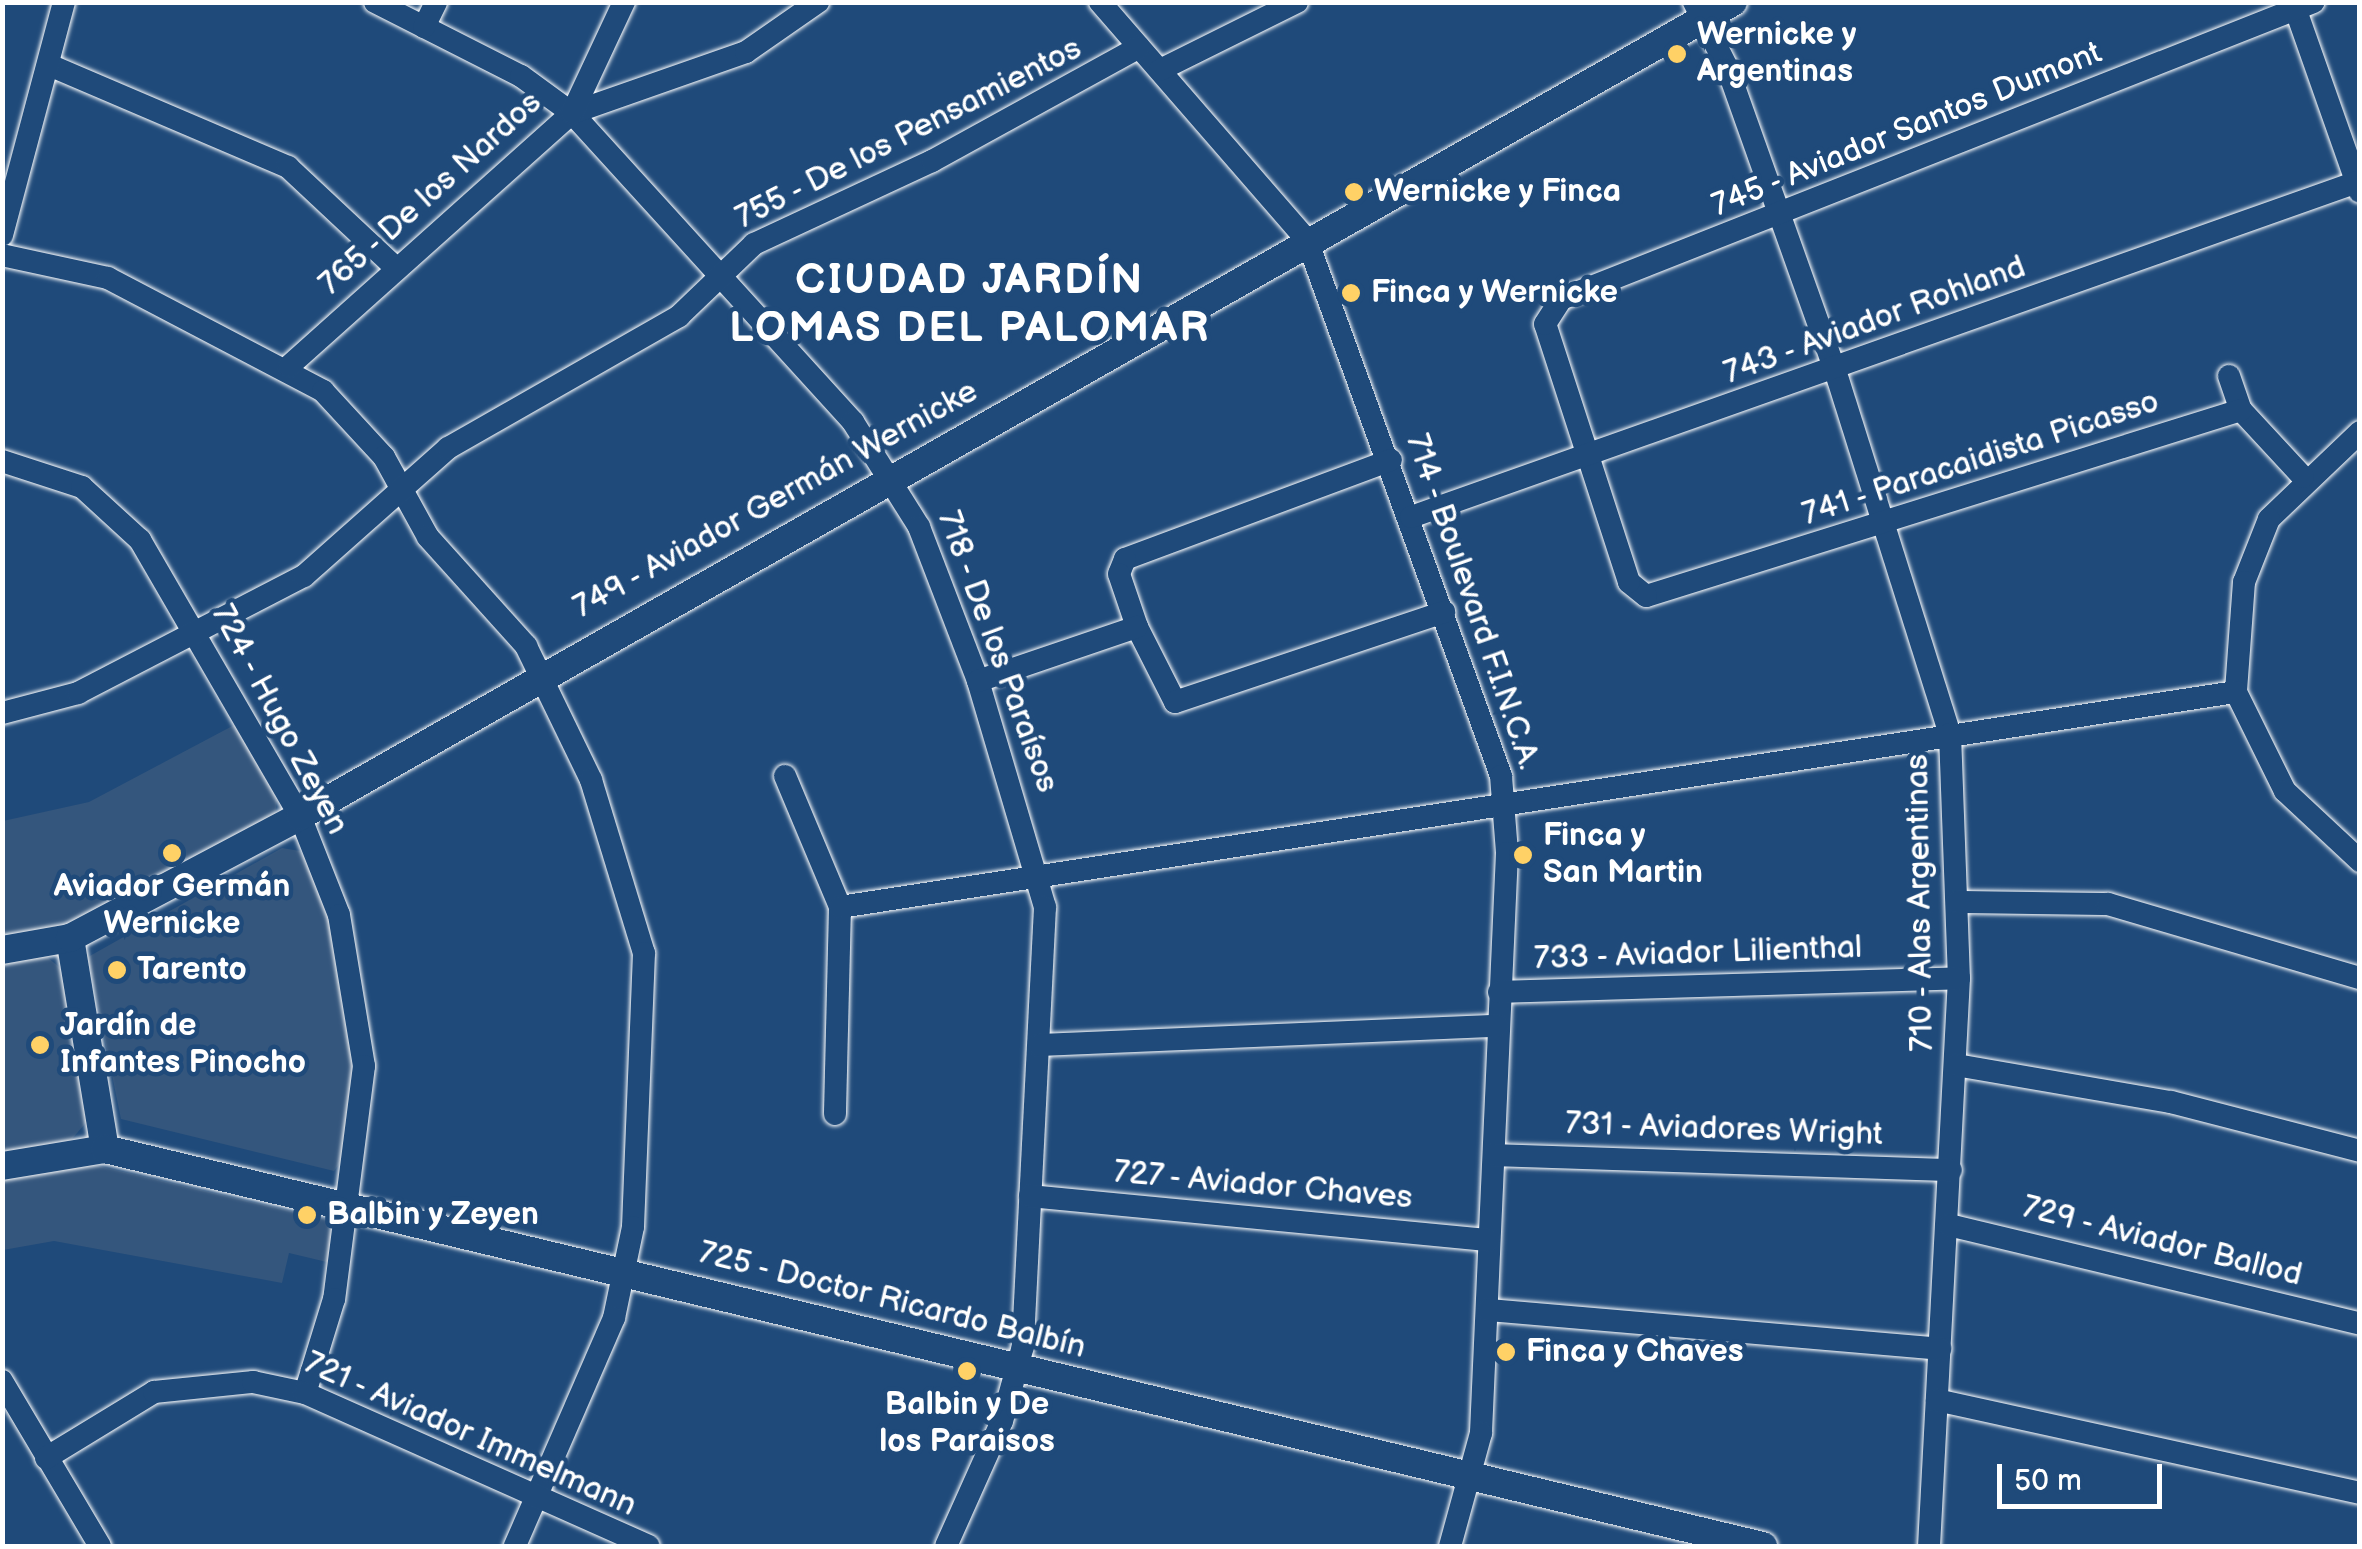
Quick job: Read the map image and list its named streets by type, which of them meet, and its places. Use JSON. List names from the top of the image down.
{
  "streets": {
    "street": [
      "745 - Aviador Santos Dumont",
      "755 - De los Pensamientos",
      "765 - De los Nardos",
      "743 - Aviador Rohland",
      "741 - Paracaidista Picasso",
      "749 - Aviador Germán Wernicke",
      "714 - Boulevard F.I.N.C.A.",
      "718 - De los Paraísos",
      "724 - Hugo Zeyen",
      "710 - Alas Argentinas",
      "733 - Aviador Lilienthal",
      "731 - Aviadores Wright",
      "727 - Aviador Chaves",
      "729 - Aviador Ballod",
      "725 - Doctor Ricardo Balbín",
      "721 - Aviador Immelmann"
    ]
  },
  "crossings": [
    ["745 - Aviador Santos Dumont", "743 - Aviador Rohland"],
    ["745 - Aviador Santos Dumont", "741 - Paracaidista Picasso"],
    ["745 - Aviador Santos Dumont", "710 - Alas Argentinas"],
    ["755 - De los Pensamientos", "714 - Boulevard F.I.N.C.A."],
    ["755 - De los Pensamientos", "718 - De los Paraísos"],
    ["755 - De los Pensamientos", "724 - Hugo Zeyen"],
    ["765 - De los Nardos", "718 - De los Paraísos"],
    ["743 - Aviador Rohland", "741 - Paracaidista Picasso"],
    ["743 - Aviador Rohland", "714 - Boulevard F.I.N.C.A."],
    ["743 - Aviador Rohland", "710 - Alas Argentinas"],
    ["741 - Paracaidista Picasso", "710 - Alas Argentinas"],
    ["749 - Aviador Germán Wernicke", "714 - Boulevard F.I.N.C.A."],
    ["749 - Aviador Germán Wernicke", "718 - De los Paraísos"],
    ["749 - Aviador Germán Wernicke", "724 - Hugo Zeyen"],
    ["749 - Aviador Germán Wernicke", "710 - Alas Argentinas"],
    ["714 - Boulevard F.I.N.C.A.", "733 - Aviador Lilienthal"],
    ["714 - Boulevard F.I.N.C.A.", "731 - Aviadores Wright"],
    ["714 - Boulevard F.I.N.C.A.", "727 - Aviador Chaves"],
    ["714 - Boulevard F.I.N.C.A.", "725 - Doctor Ricardo Balbín"],
    ["718 - De los Paraísos", "727 - Aviador Chaves"],
    ["718 - De los Paraísos", "725 - Doctor Ricardo Balbín"],
    ["724 - Hugo Zeyen", "725 - Doctor Ricardo Balbín"],
    ["724 - Hugo Zeyen", "721 - Aviador Immelmann"],
    ["710 - Alas Argentinas", "733 - Aviador Lilienthal"],
    ["710 - Alas Argentinas", "731 - Aviadores Wright"],
    ["710 - Alas Argentinas", "729 - Aviador Ballod"]
  ],
  "districts": ["CIUDAD JARDÍN LOMAS DEL PALOMAR"],
  "places": [
    "Wernicke y Argentinas",
    "Wernicke y Finca",
    "Finca y Wernicke",
    "Aviador Germán Wernicke",
    "Finca y San Martin",
    "Tarento",
    "Jardín de Infantes Pinocho",
    "Balbin y Zeyen",
    "Finca y Chaves",
    "Balbin y De los Paraisos"
  ],
  "scale_bar": "50 m"
}
